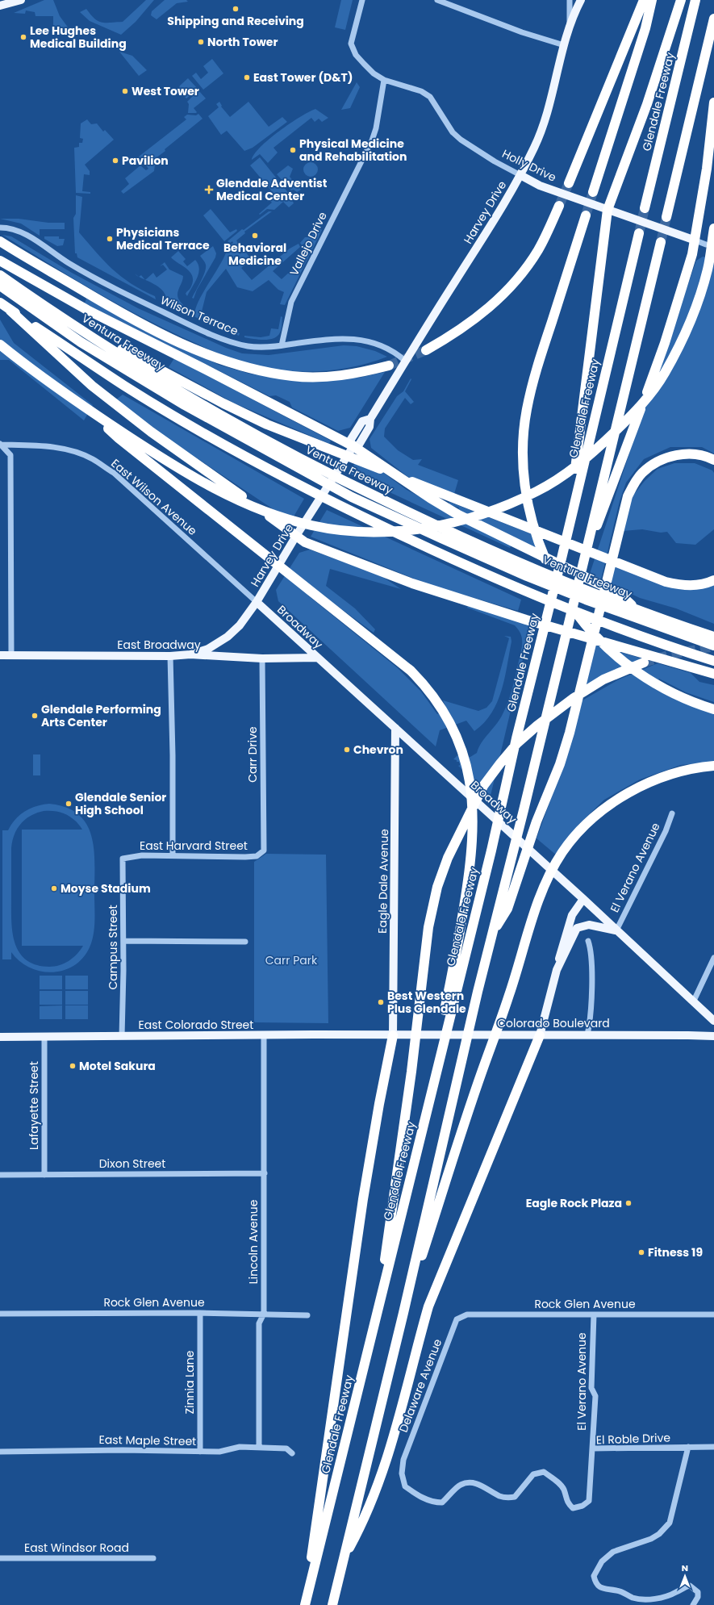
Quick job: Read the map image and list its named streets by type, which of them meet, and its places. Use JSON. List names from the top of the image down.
{
  "streets": {
    "highway": ["Glendale Freeway", "Ventura Freeway"],
    "main road": [
      "Holly Drive",
      "Harvey Drive",
      "Broadway",
      "East Broadway",
      "Eagle Dale Avenue",
      "Colorado Boulevard",
      "East Colorado Street"
    ],
    "street": [
      "Vallejo Drive",
      "Wilson Terrace",
      "East Wilson Avenue",
      "Carr Drive",
      "East Harvard Street",
      "El Verano Avenue",
      "Campus Street",
      "Lafayette Street",
      "Dixon Street",
      "Lincoln Avenue",
      "Rock Glen Avenue",
      "Zinnia Lane",
      "Delaware Avenue",
      "El Roble Drive",
      "East Maple Street",
      "East Windsor Road"
    ]
  },
  "crossings": [
    ["Holly Drive", "Harvey Drive"],
    ["Holly Drive", "Vallejo Drive"],
    ["Harvey Drive", "Wilson Terrace"],
    ["Harvey Drive", "East Wilson Avenue"],
    ["Harvey Drive", "Broadway"],
    ["Harvey Drive", "East Broadway"],
    ["Vallejo Drive", "Wilson Terrace"],
    ["East Wilson Avenue", "Broadway"],
    ["Broadway", "East Broadway"],
    ["Broadway", "El Verano Avenue"],
    ["Broadway", "Eagle Dale Avenue"],
    ["East Broadway", "Carr Drive"],
    ["Carr Drive", "East Harvard Street"],
    ["East Harvard Street", "Campus Street"],
    ["El Verano Avenue", "Rock Glen Avenue"],
    ["El Verano Avenue", "El Roble Drive"],
    ["Eagle Dale Avenue", "Colorado Boulevard"],
    ["Eagle Dale Avenue", "East Colorado Street"],
    ["Campus Street", "East Colorado Street"],
    ["Colorado Boulevard", "East Colorado Street"],
    ["East Colorado Street", "Lafayette Street"],
    ["East Colorado Street", "Lincoln Avenue"],
    ["Lafayette Street", "Dixon Street"],
    ["Dixon Street", "Lincoln Avenue"],
    ["Lincoln Avenue", "Rock Glen Avenue"],
    ["Lincoln Avenue", "East Maple Street"],
    ["Rock Glen Avenue", "Zinnia Lane"],
    ["Rock Glen Avenue", "Delaware Avenue"],
    ["Zinnia Lane", "East Maple Street"],
    ["Delaware Avenue", "El Roble Drive"]
  ],
  "parks": ["Carr Park"],
  "places": {
    "other": [
      "Shipping and Receiving",
      "Lee Hughes Medical Building",
      "North Tower",
      "East Tower (D&T)",
      "West Tower",
      "Physical Medicine and Rehabilitation",
      "Pavilion",
      "Behavioral Medicine",
      "Physicians Medical Terrace",
      "Glendale Performing Arts Center",
      "Chevron",
      "Glendale Senior High School",
      "Moyse Stadium",
      "Best Western Plus Glendale",
      "Motel Sakura",
      "Eagle Rock Plaza",
      "Fitness 19"
    ],
    "health": ["Glendale Adventist Medical Center"]
  },
  "north": "top"
}
